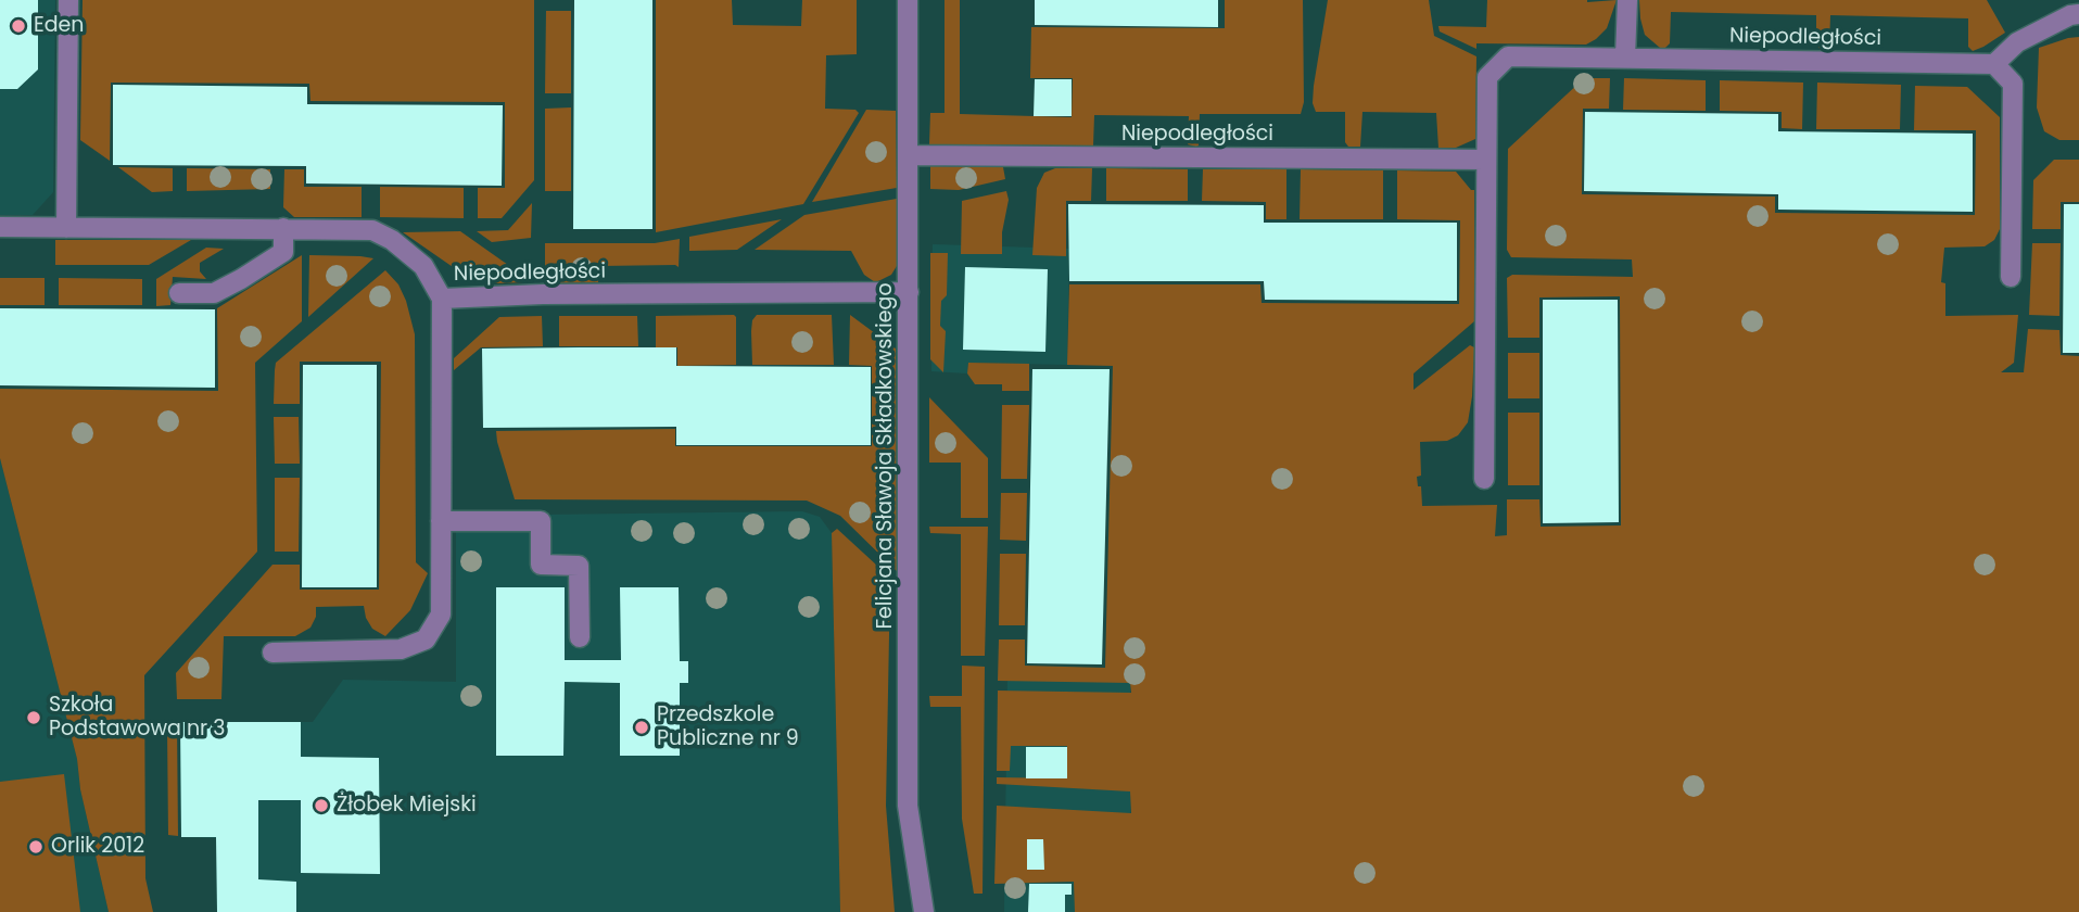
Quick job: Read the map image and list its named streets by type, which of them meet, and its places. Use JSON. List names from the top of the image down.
{
  "streets": {
    "street": ["Niepodległości", "Felicjana Sławoja Składkowskiego"]
  },
  "crossings": [
    ["Niepodległości", "Felicjana Sławoja Składkowskiego"]
  ],
  "places": [
    "Eden",
    "Szkoła Podstawowa nr 3",
    "Przedszkole Publiczne nr 9",
    "Żłobek Miejski",
    "Orlik 2012"
  ]
}
